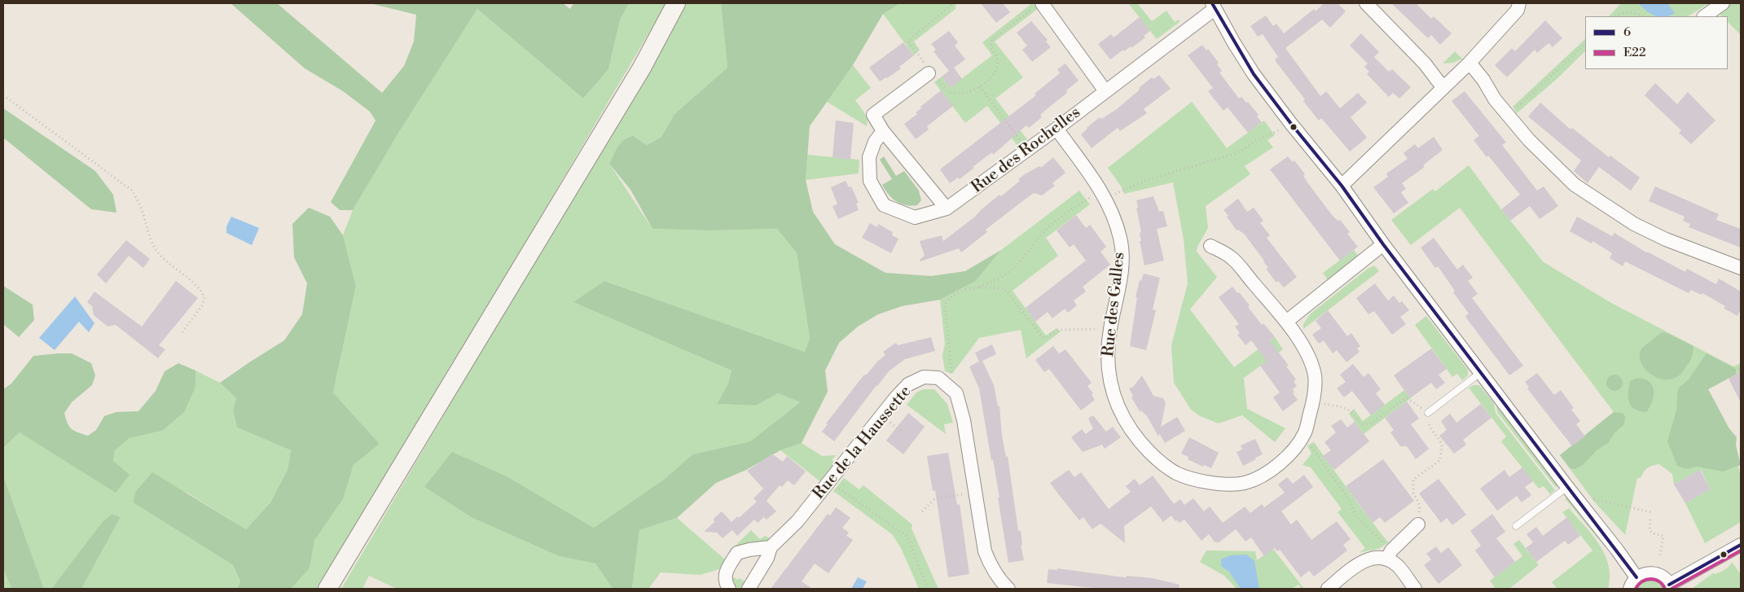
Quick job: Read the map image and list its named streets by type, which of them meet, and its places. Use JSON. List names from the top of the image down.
{
  "streets": {
    "street": ["Rue des Rochelles", "Rue des Galles", "Rue de la Haussette"]
  },
  "crossings": [
    ["Rue des Rochelles", "Rue des Galles"]
  ],
  "lines": ["transit line 6", "transit line E22"],
  "legend": ["6", "E22"]
}
